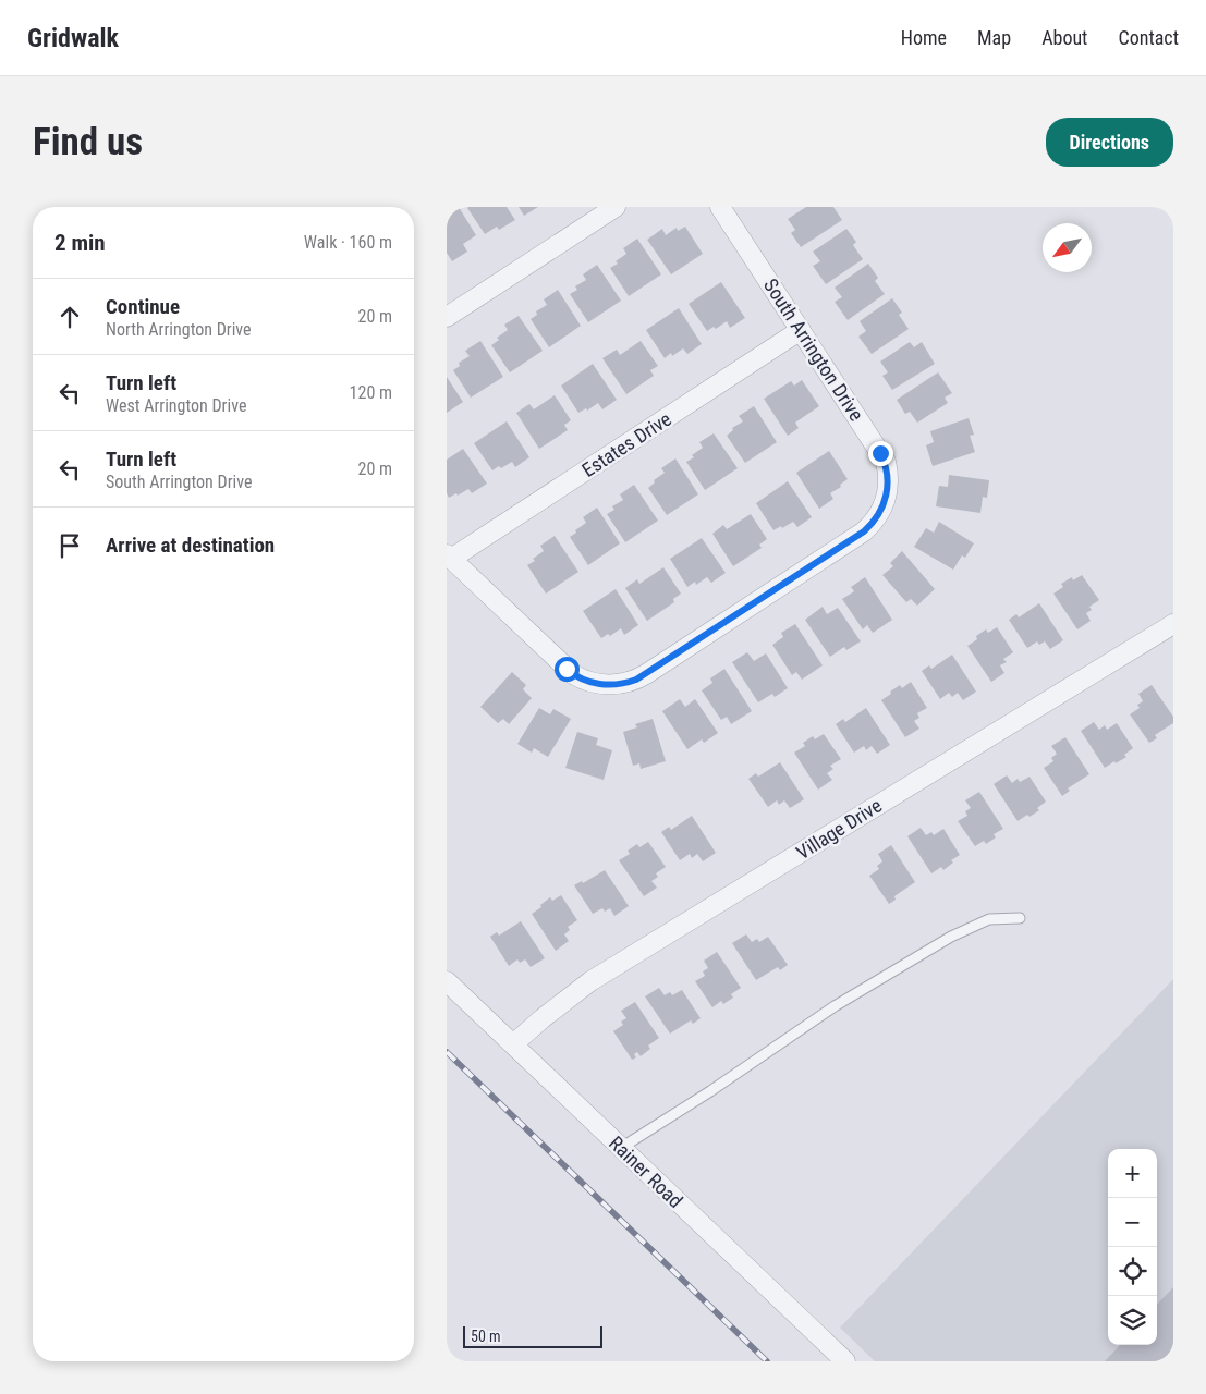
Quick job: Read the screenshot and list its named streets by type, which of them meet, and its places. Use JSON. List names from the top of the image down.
{
  "streets": {
    "street": [
      "South Arrington Drive",
      "Estates Drive",
      "Village Drive",
      "Rainer Road"
    ]
  },
  "crossings": [
    ["South Arrington Drive", "Estates Drive"],
    ["Village Drive", "Rainer Road"]
  ],
  "scale_bar": "50 m",
  "north": "bottom left",
  "page": {
    "header": "Gridwalk",
    "nav": [
      "Home",
      "Map",
      "About",
      "Contact"
    ],
    "buttons": "Directions",
    "title": "Find us",
    "heading": ["2 min", "Walk · 160 m"],
    "list": [
      ["Continue", "North Arrington Drive", "20 m"],
      ["Turn left", "West Arrington Drive", "120 m"],
      ["Turn left", "South Arrington Drive", "20 m"],
      "Arrive at destination"
    ],
    "map_buttons": ["+", "−"],
    "scale": "50 m"
  }
}
